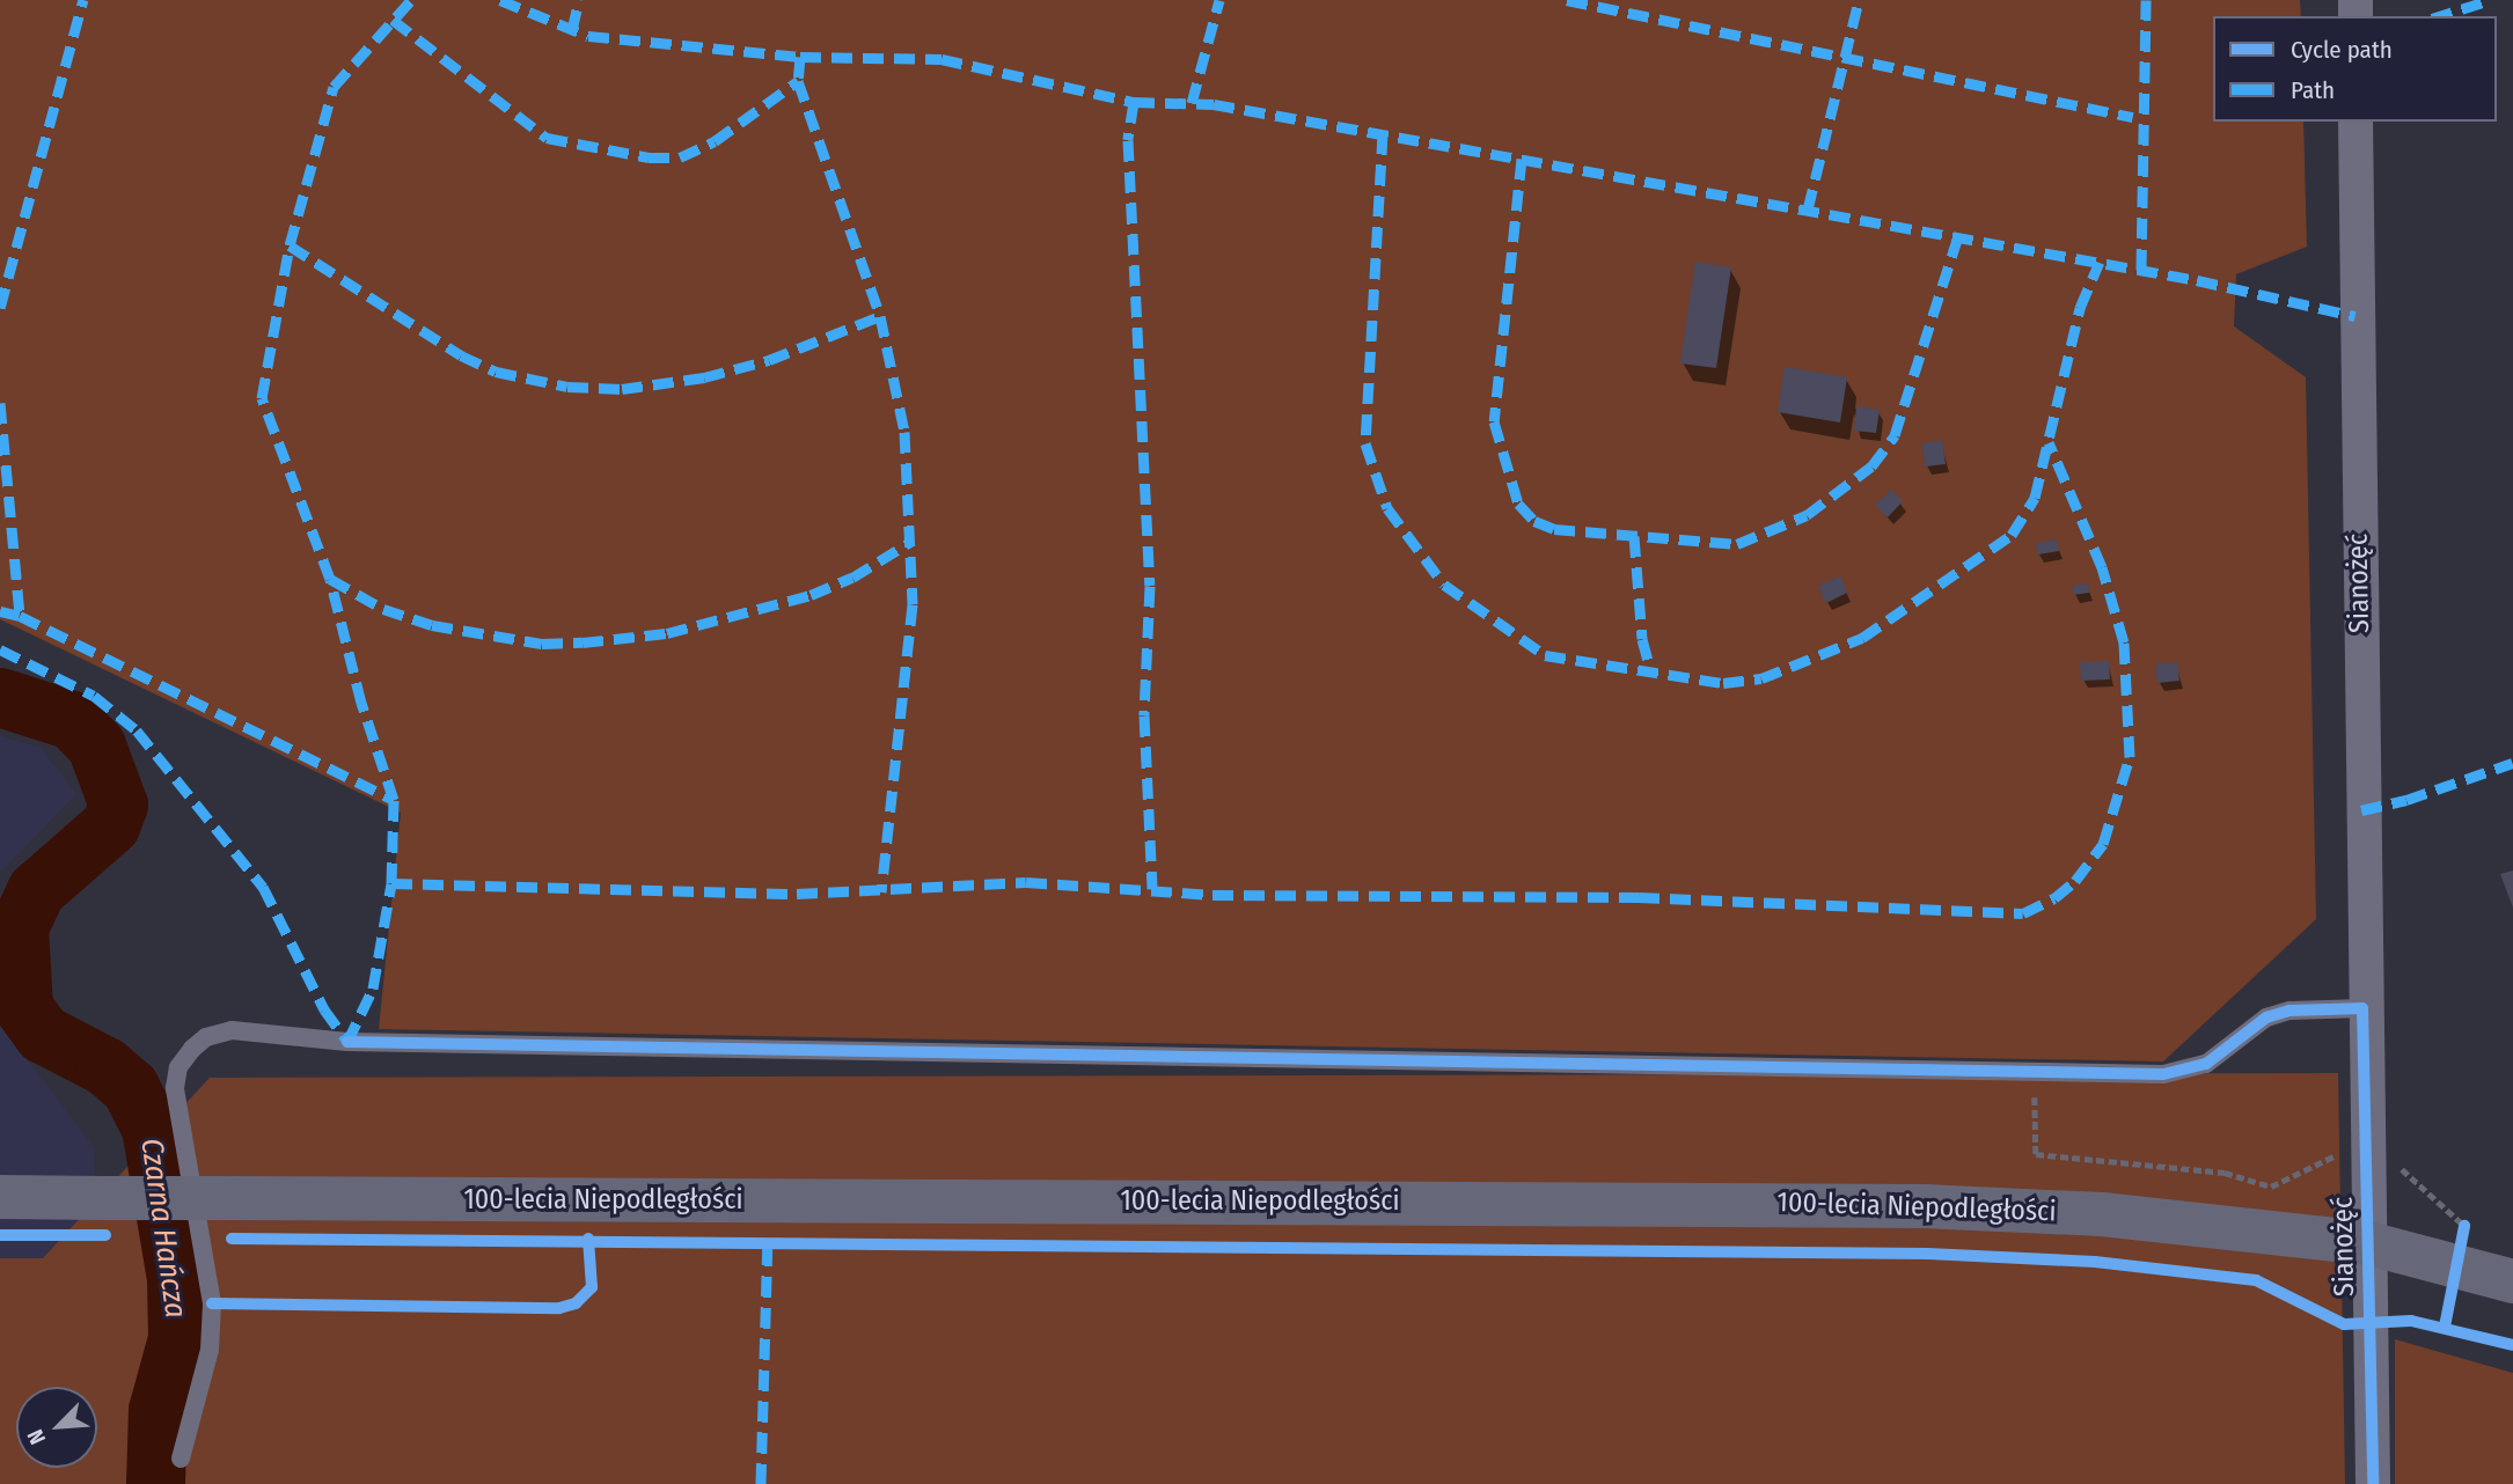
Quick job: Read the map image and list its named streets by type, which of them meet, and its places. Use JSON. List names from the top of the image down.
{
  "streets": {
    "main road": ["100-lecia Niepodległości"],
    "street": ["Sianożęć"]
  },
  "crossings": [
    ["Sianożęć", "100-lecia Niepodległości"]
  ],
  "water": ["Czarna Hańcza"],
  "legend": ["Cycle path", "Path"],
  "north": "bottom left"
}
